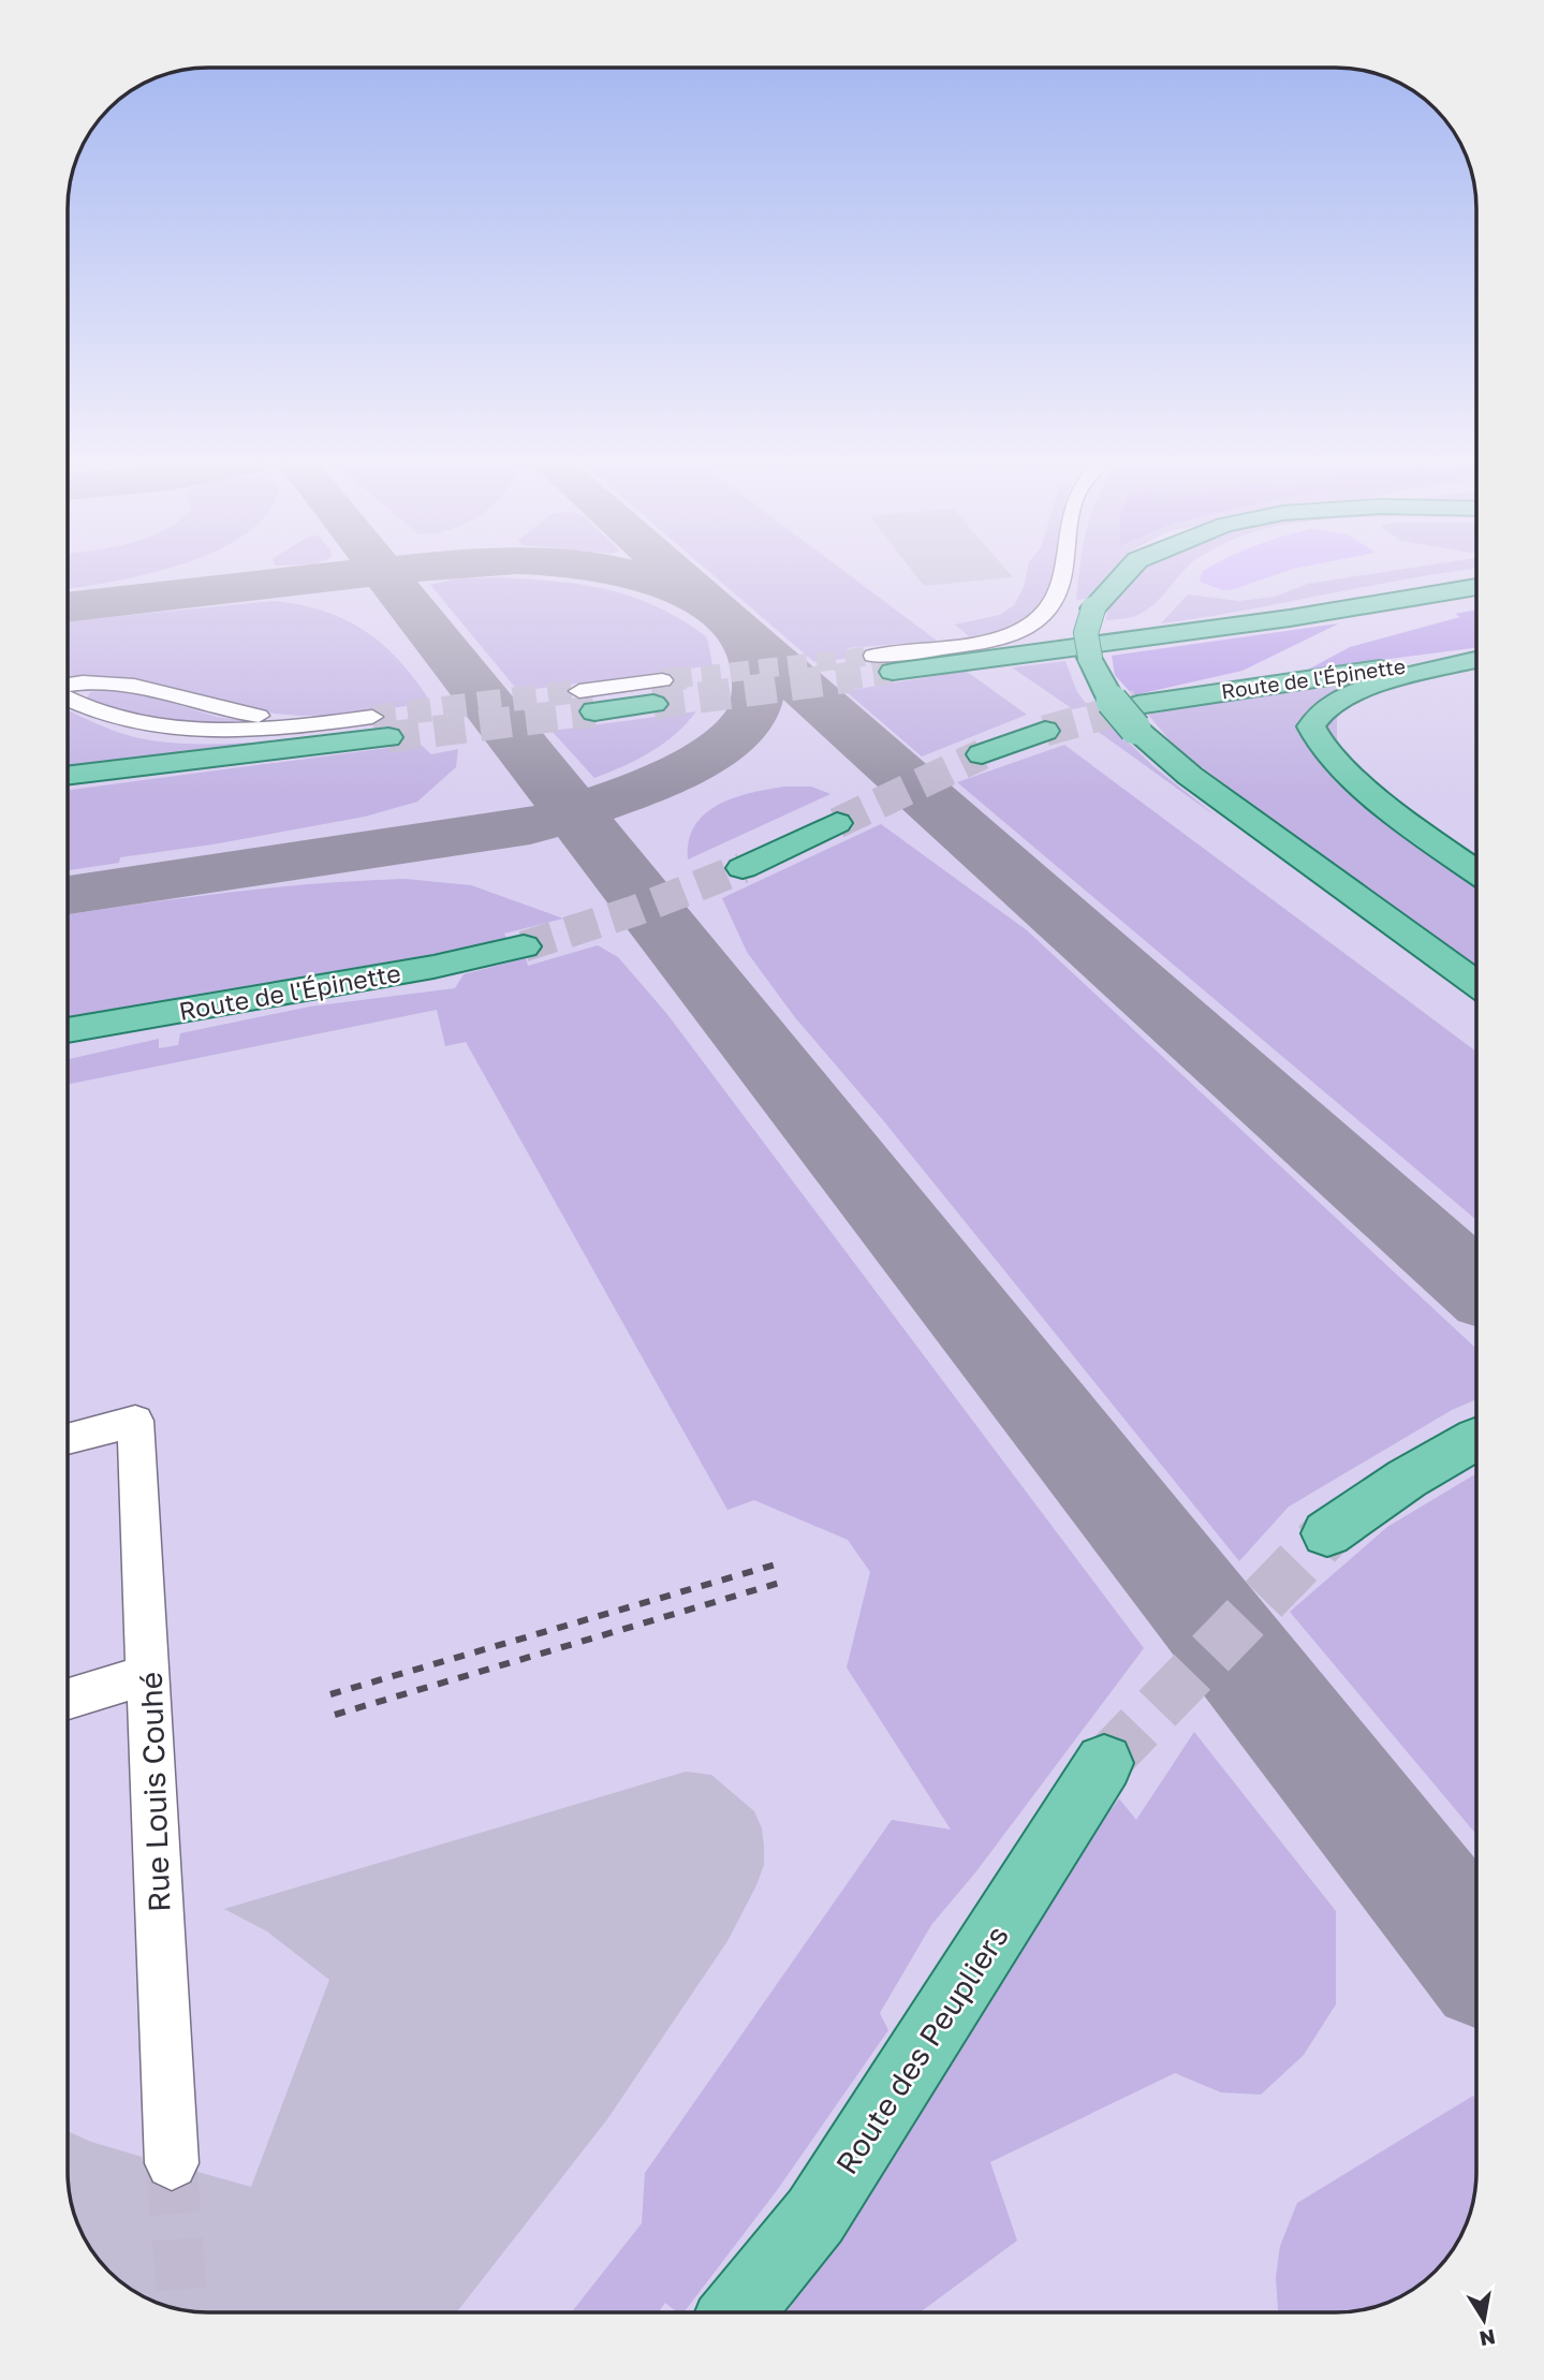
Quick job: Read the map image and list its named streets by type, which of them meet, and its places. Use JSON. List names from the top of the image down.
{
  "streets": {
    "main road": ["Route de l'Épinette", "Route des Peupliers"],
    "street": ["Rue Louis Couhé"]
  },
  "north": "bottom"
}
